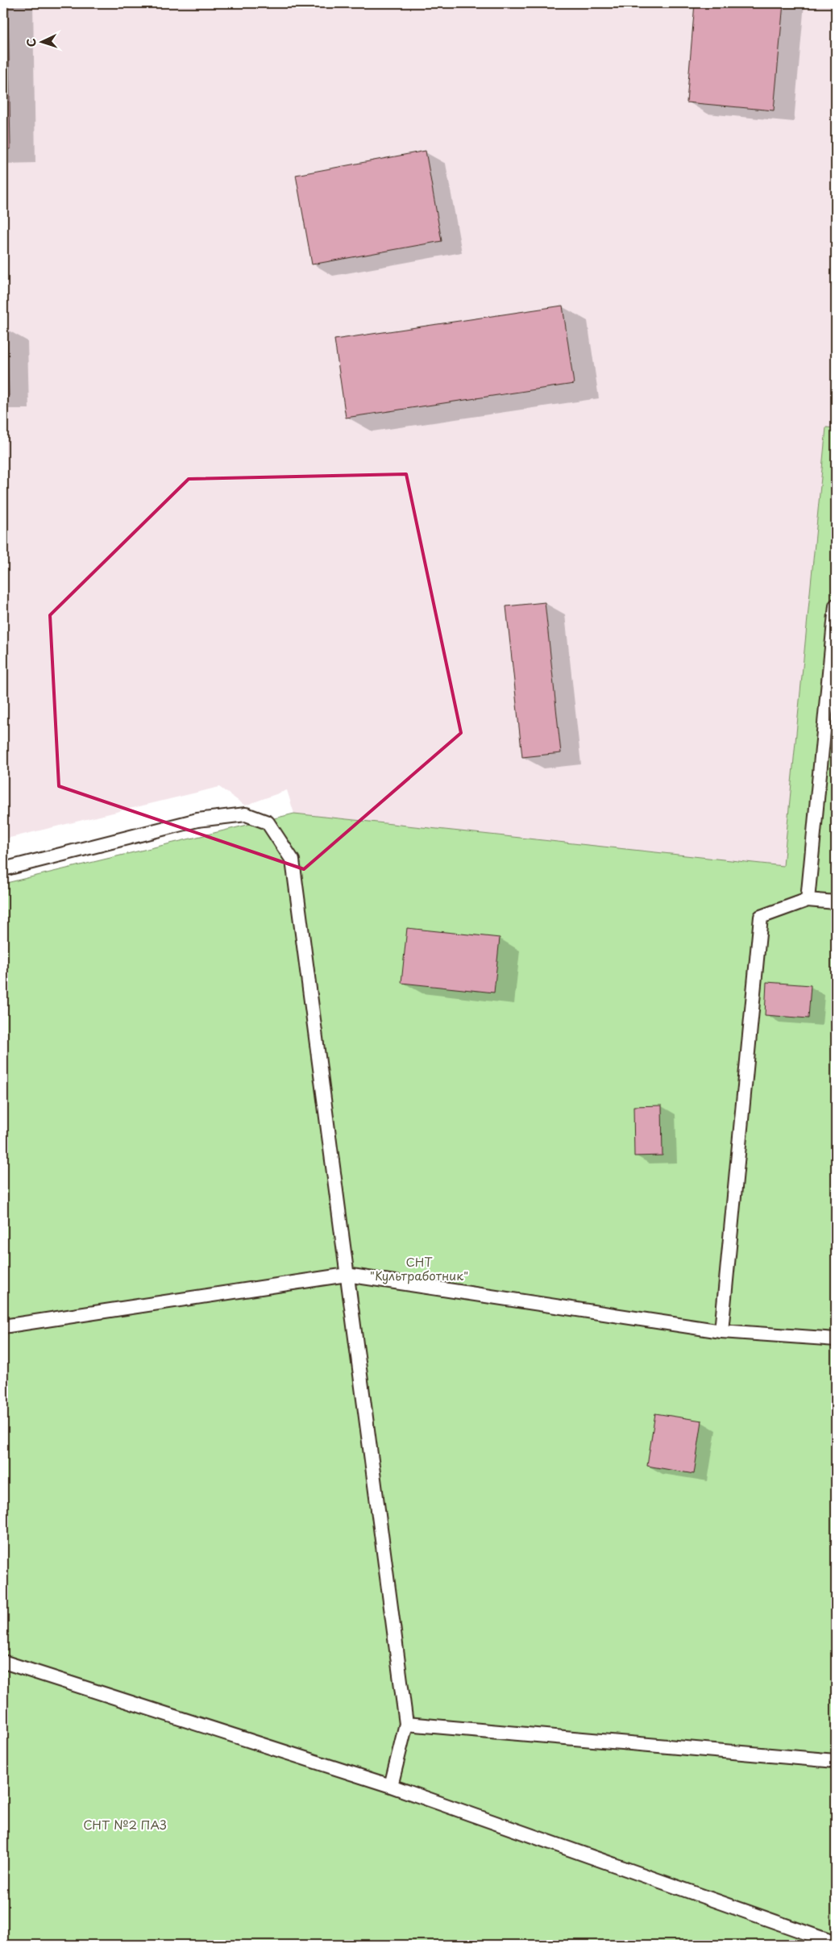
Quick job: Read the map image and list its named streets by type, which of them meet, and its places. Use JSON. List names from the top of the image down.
{
  "parks": ["СНТ \"Культработник\"", "СНТ №2 ПАЗ"],
  "north": "left"
}
